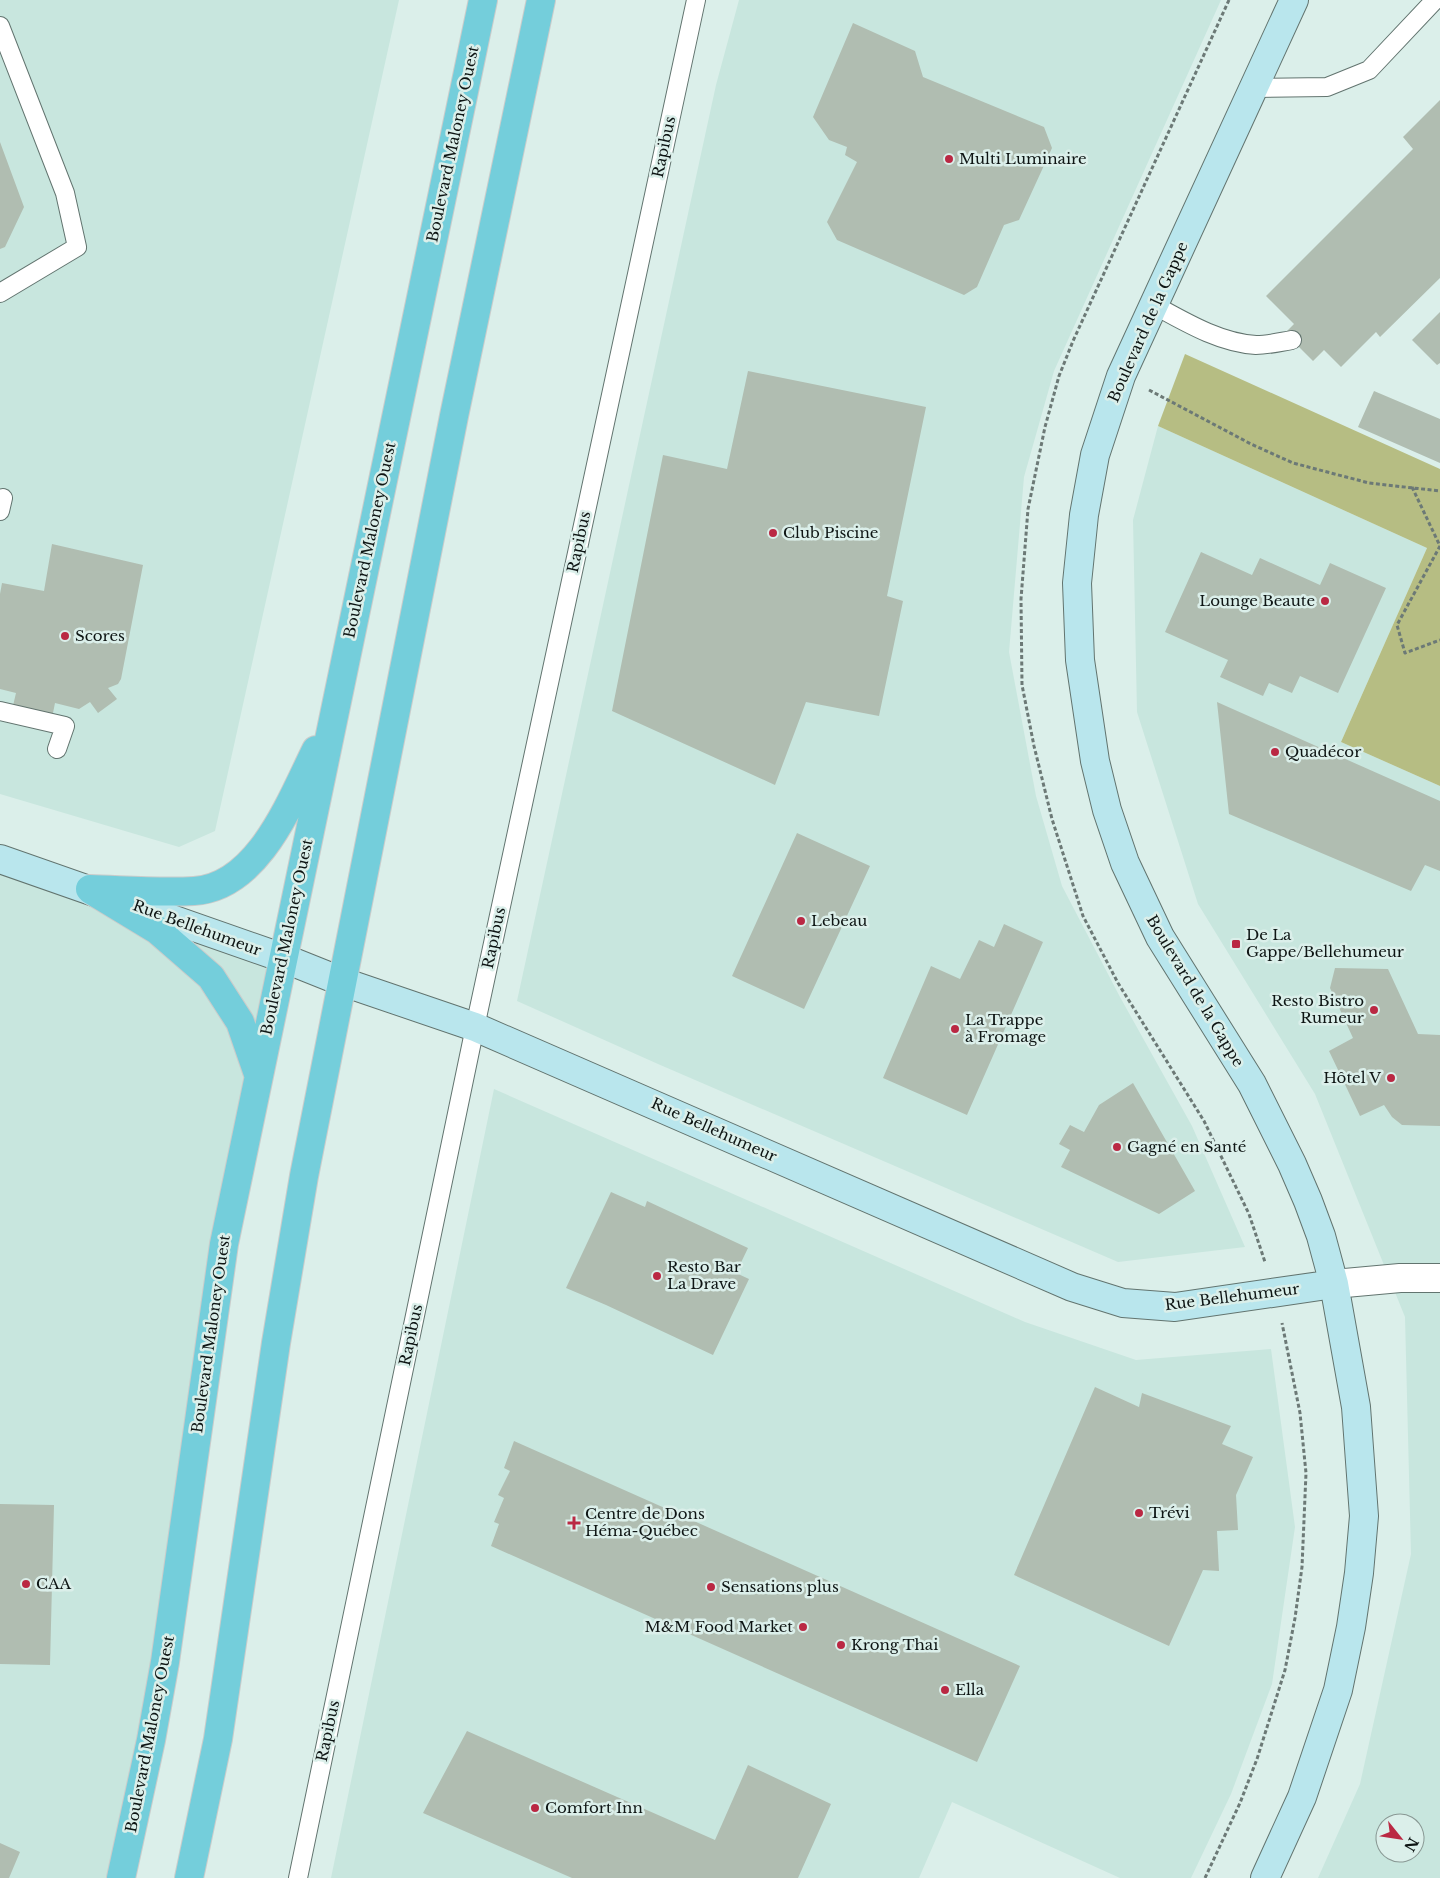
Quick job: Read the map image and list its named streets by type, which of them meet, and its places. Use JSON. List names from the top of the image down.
{
  "streets": {
    "main road": ["Boulevard Maloney Ouest"],
    "street": ["Boulevard de la Gappe", "Rue Bellehumeur"],
    "lane": ["Rapibus"]
  },
  "crossings": [
    ["Boulevard Maloney Ouest", "Rue Bellehumeur"],
    ["Rapibus", "Rue Bellehumeur"],
    ["Boulevard de la Gappe", "Rue Bellehumeur"]
  ],
  "places": {
    "other": [
      "Multi Luminaire",
      "Club Piscine",
      "Lounge Beaute",
      "Scores",
      "Quadécor",
      "Lebeau",
      "Resto Bistro Rumeur",
      "La Trappe à Fromage",
      "Hôtel V",
      "Gagné en Santé",
      "Resto Bar La Drave",
      "Trévi",
      "CAA",
      "Sensations plus",
      "M&M Food Market",
      "Krong Thai",
      "Ella",
      "Comfort Inn"
    ],
    "transit": ["De La Gappe/Bellehumeur"],
    "health": ["Centre de Dons Héma-Québec"]
  },
  "north": "bottom right"
}
